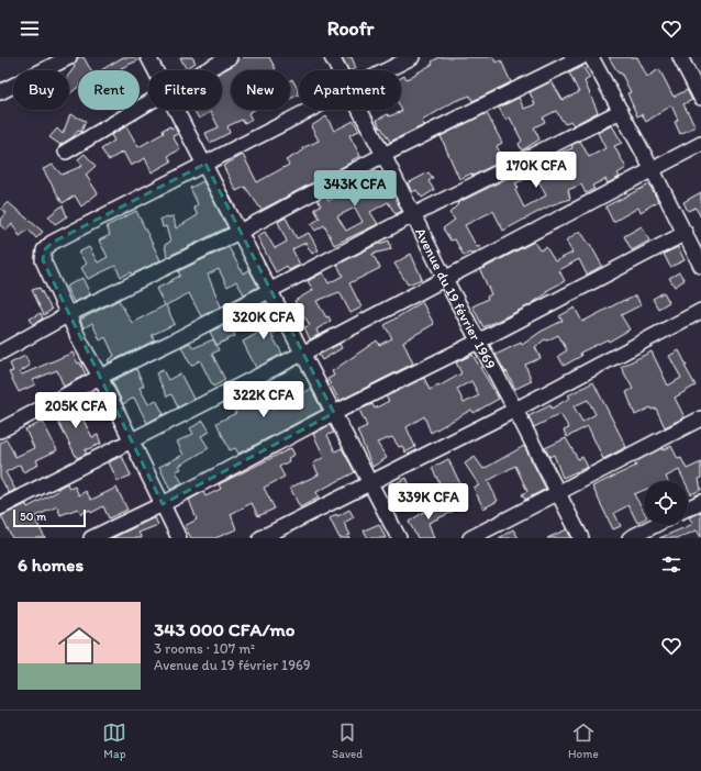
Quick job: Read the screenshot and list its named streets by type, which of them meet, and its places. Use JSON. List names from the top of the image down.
{
  "streets": {
    "street": ["Avenue du 19 février 1969"]
  },
  "scale_bar": "50 m",
  "page": {
    "header": "Roofr",
    "chip": [
      "Buy",
      "Rent",
      "Filters",
      "New",
      "Apartment"
    ],
    "price": [
      "170K CFA",
      "343K CFA",
      "320K CFA",
      "322K CFA",
      "205K CFA",
      "339K CFA"
    ],
    "scale": "50 m",
    "heading": "6 homes",
    "list": [
      {
        "name": "343 000 CFA/mo",
        "note": "3 rooms · 107 m² · Avenue du 19 février 1969"
      }
    ],
    "tabs": ["Map", "Saved", "Home"]
  }
}
